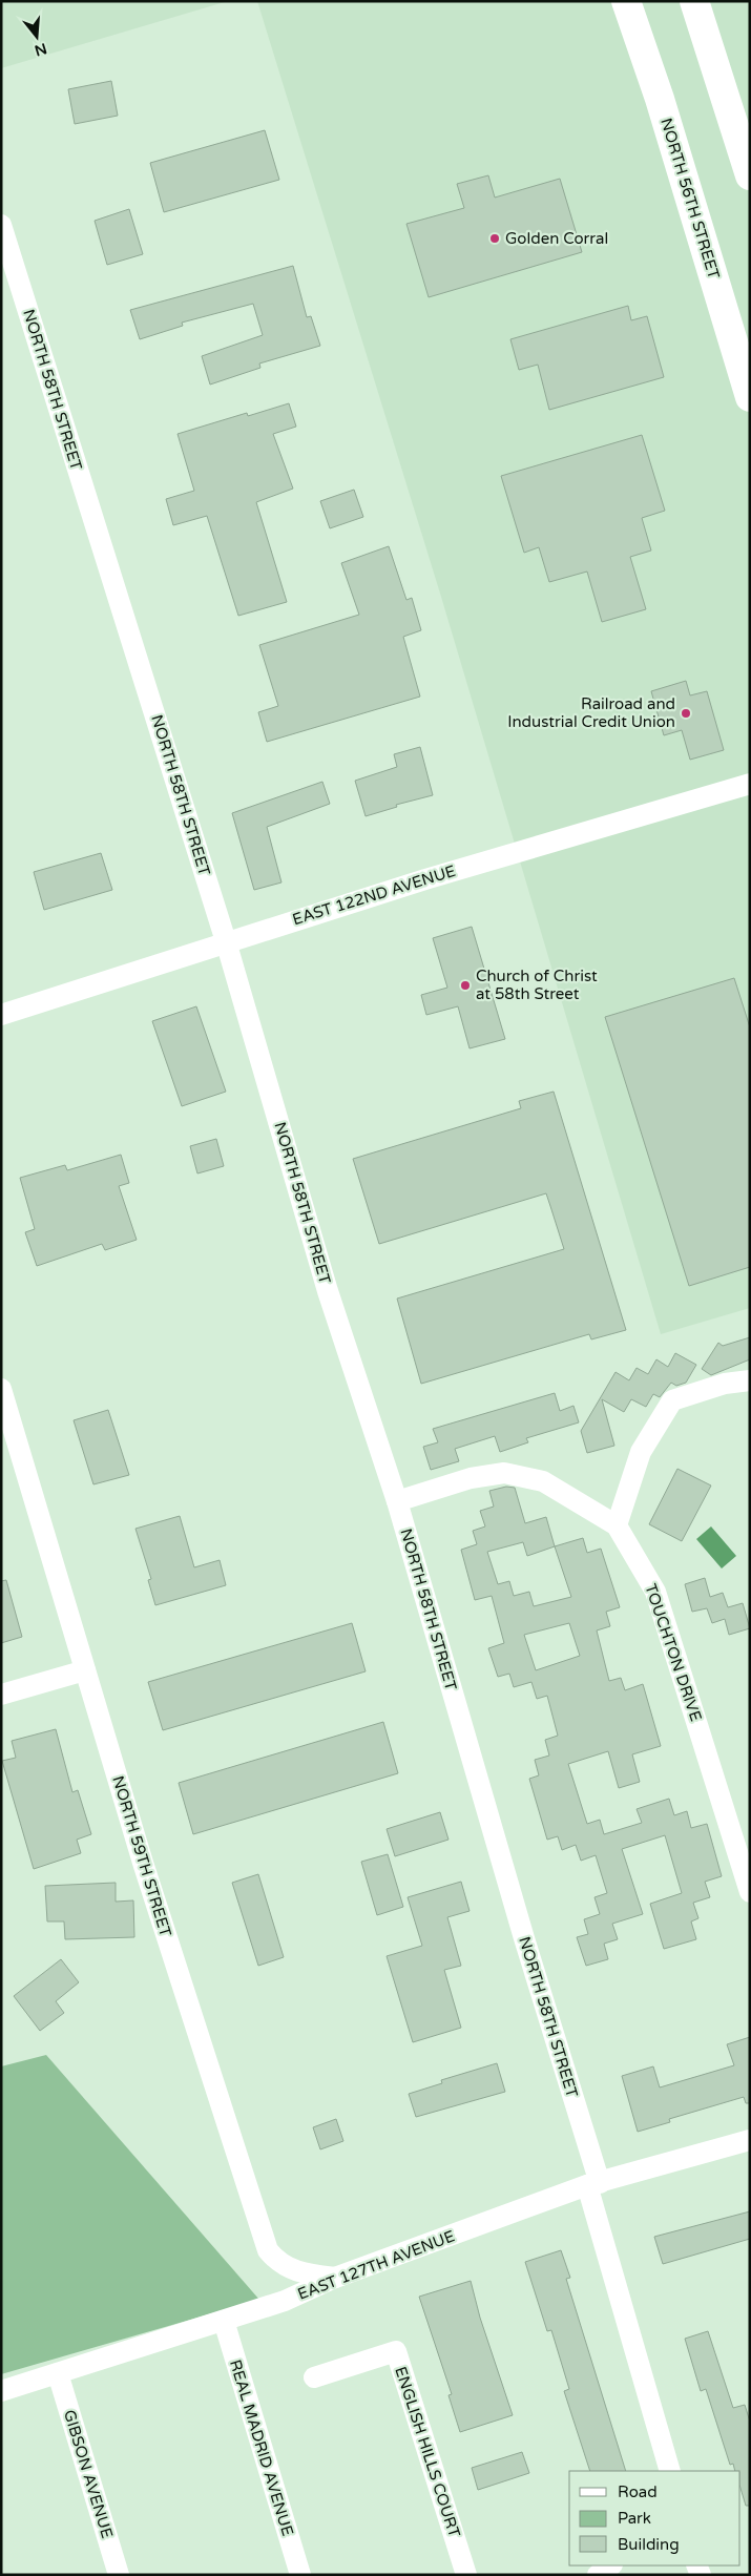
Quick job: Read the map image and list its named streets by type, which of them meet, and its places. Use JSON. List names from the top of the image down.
{
  "streets": {
    "main road": ["NORTH 56TH STREET"],
    "street": [
      "NORTH 58TH STREET",
      "EAST 122ND AVENUE",
      "TOUCHTON DRIVE",
      "NORTH 59TH STREET",
      "EAST 127TH AVENUE",
      "REAL MADRID AVENUE",
      "ENGLISH HILLS COURT",
      "GIBSON AVENUE"
    ]
  },
  "crossings": [
    ["NORTH 58TH STREET", "EAST 122ND AVENUE"],
    ["NORTH 58TH STREET", "TOUCHTON DRIVE"],
    ["NORTH 58TH STREET", "EAST 127TH AVENUE"],
    ["NORTH 59TH STREET", "EAST 127TH AVENUE"],
    ["EAST 127TH AVENUE", "REAL MADRID AVENUE"],
    ["EAST 127TH AVENUE", "GIBSON AVENUE"]
  ],
  "places": ["Golden Corral", "Railroad and Industrial Credit Union", "Church of Christ at 58th Street"],
  "legend": ["Road", "Park", "Building"],
  "north": "bottom"
}
